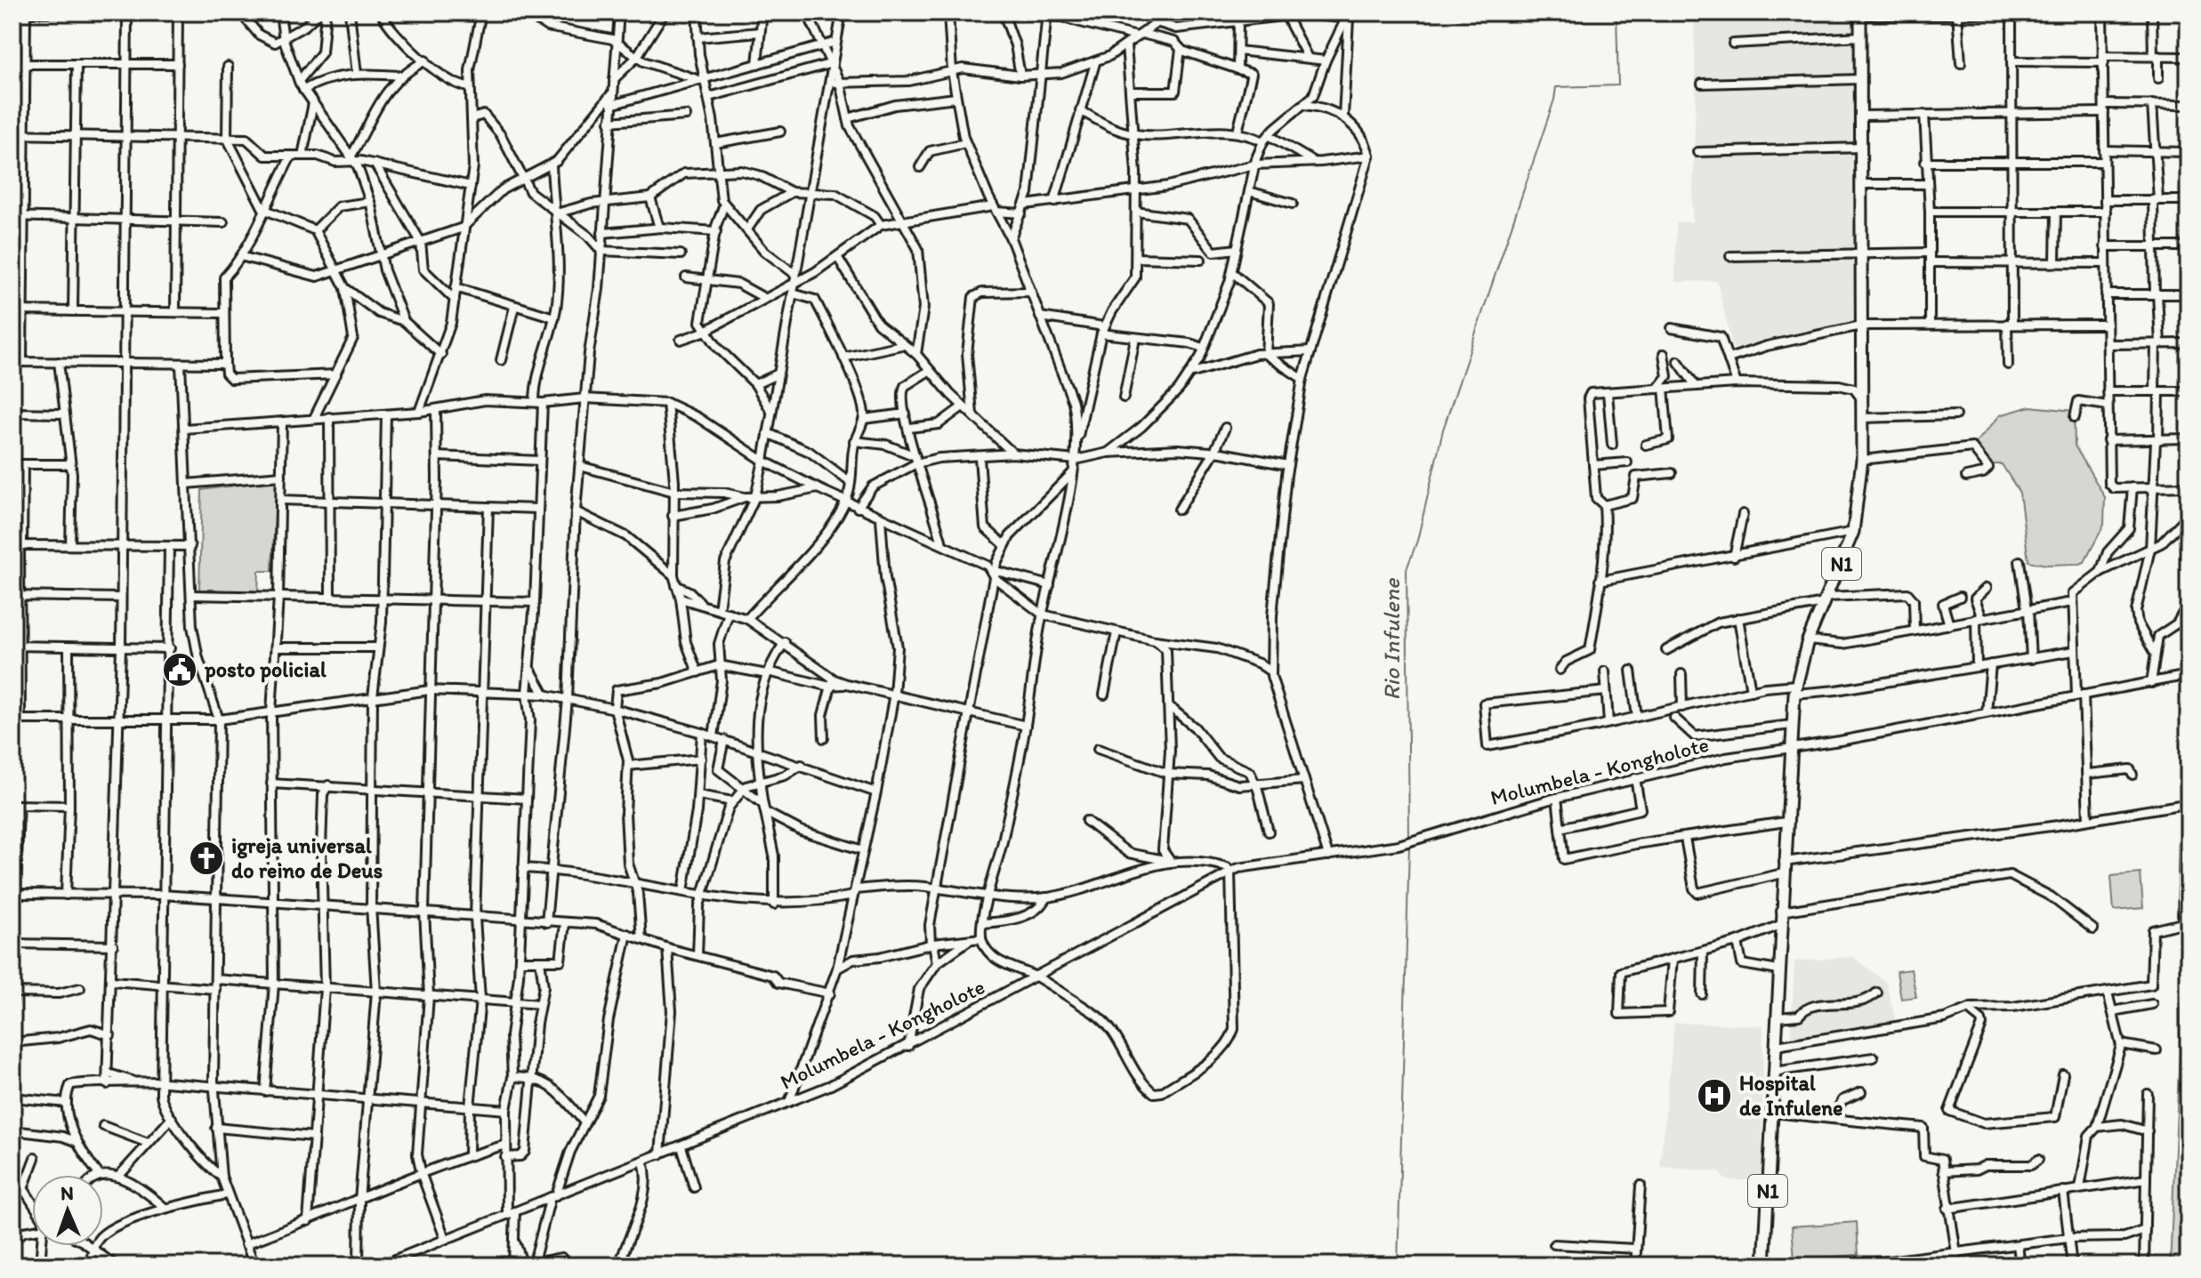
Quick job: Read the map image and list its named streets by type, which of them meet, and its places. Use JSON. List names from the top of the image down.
{
  "streets": {
    "highway": ["N1"],
    "street": ["Molumbela - Kongholote"]
  },
  "crossings": [
    ["N1", "Molumbela - Kongholote"]
  ],
  "water": ["Rio Infulene"],
  "places": {
    "public building": ["posto policial"],
    "church": ["igreja universal do reino de Deus"],
    "hospital": ["Hospital de Infulene"]
  },
  "north": "top"
}
